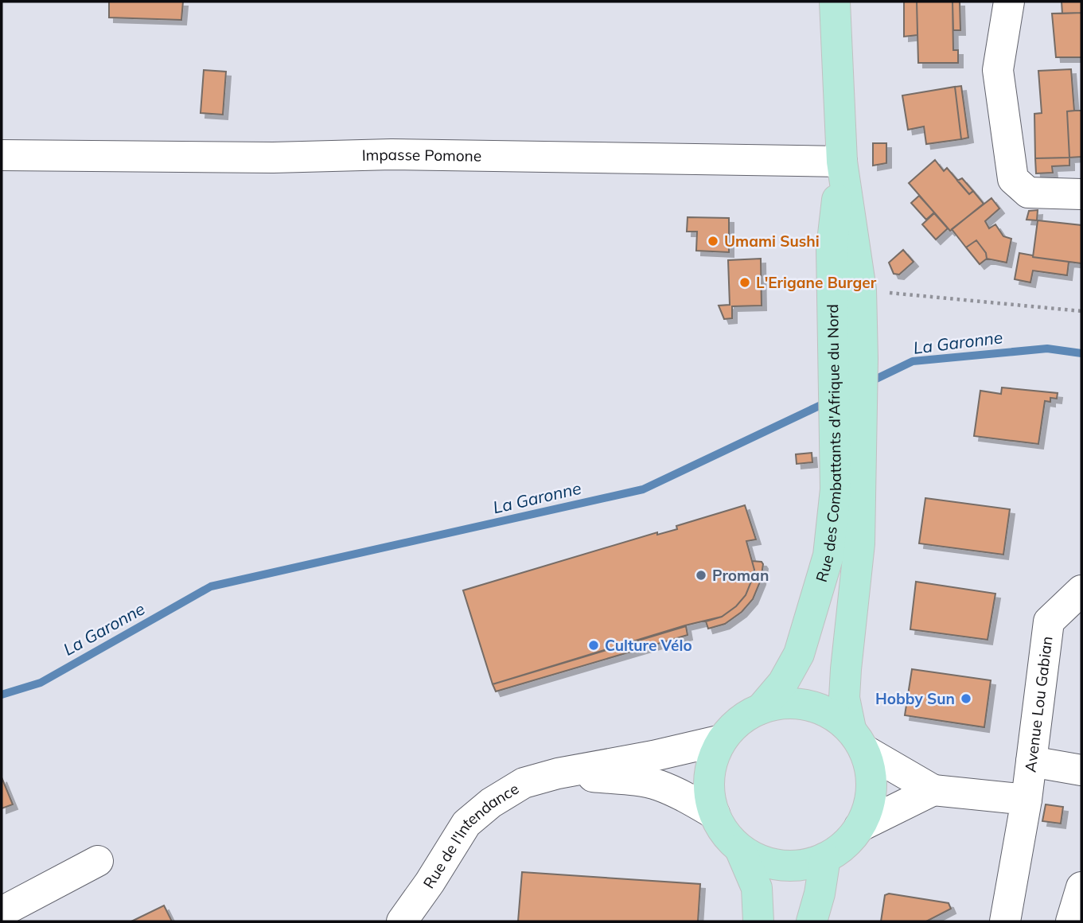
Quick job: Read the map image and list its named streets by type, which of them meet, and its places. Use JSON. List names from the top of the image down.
{
  "streets": {
    "main road": ["Rue des Combattants d'Afrique du Nord"],
    "street": ["Impasse Pomone", "Avenue Lou Gabian", "Rue de l'Intendance"]
  },
  "crossings": [
    ["Impasse Pomone", "Rue des Combattants d'Afrique du Nord"],
    ["Rue des Combattants d'Afrique du Nord", "Rue de l'Intendance"]
  ],
  "water": ["La Garonne"],
  "places": [
    "Umami Sushi",
    "L'Erigane Burger",
    "Proman",
    "Culture Vélo",
    "Hobby Sun"
  ]
}
